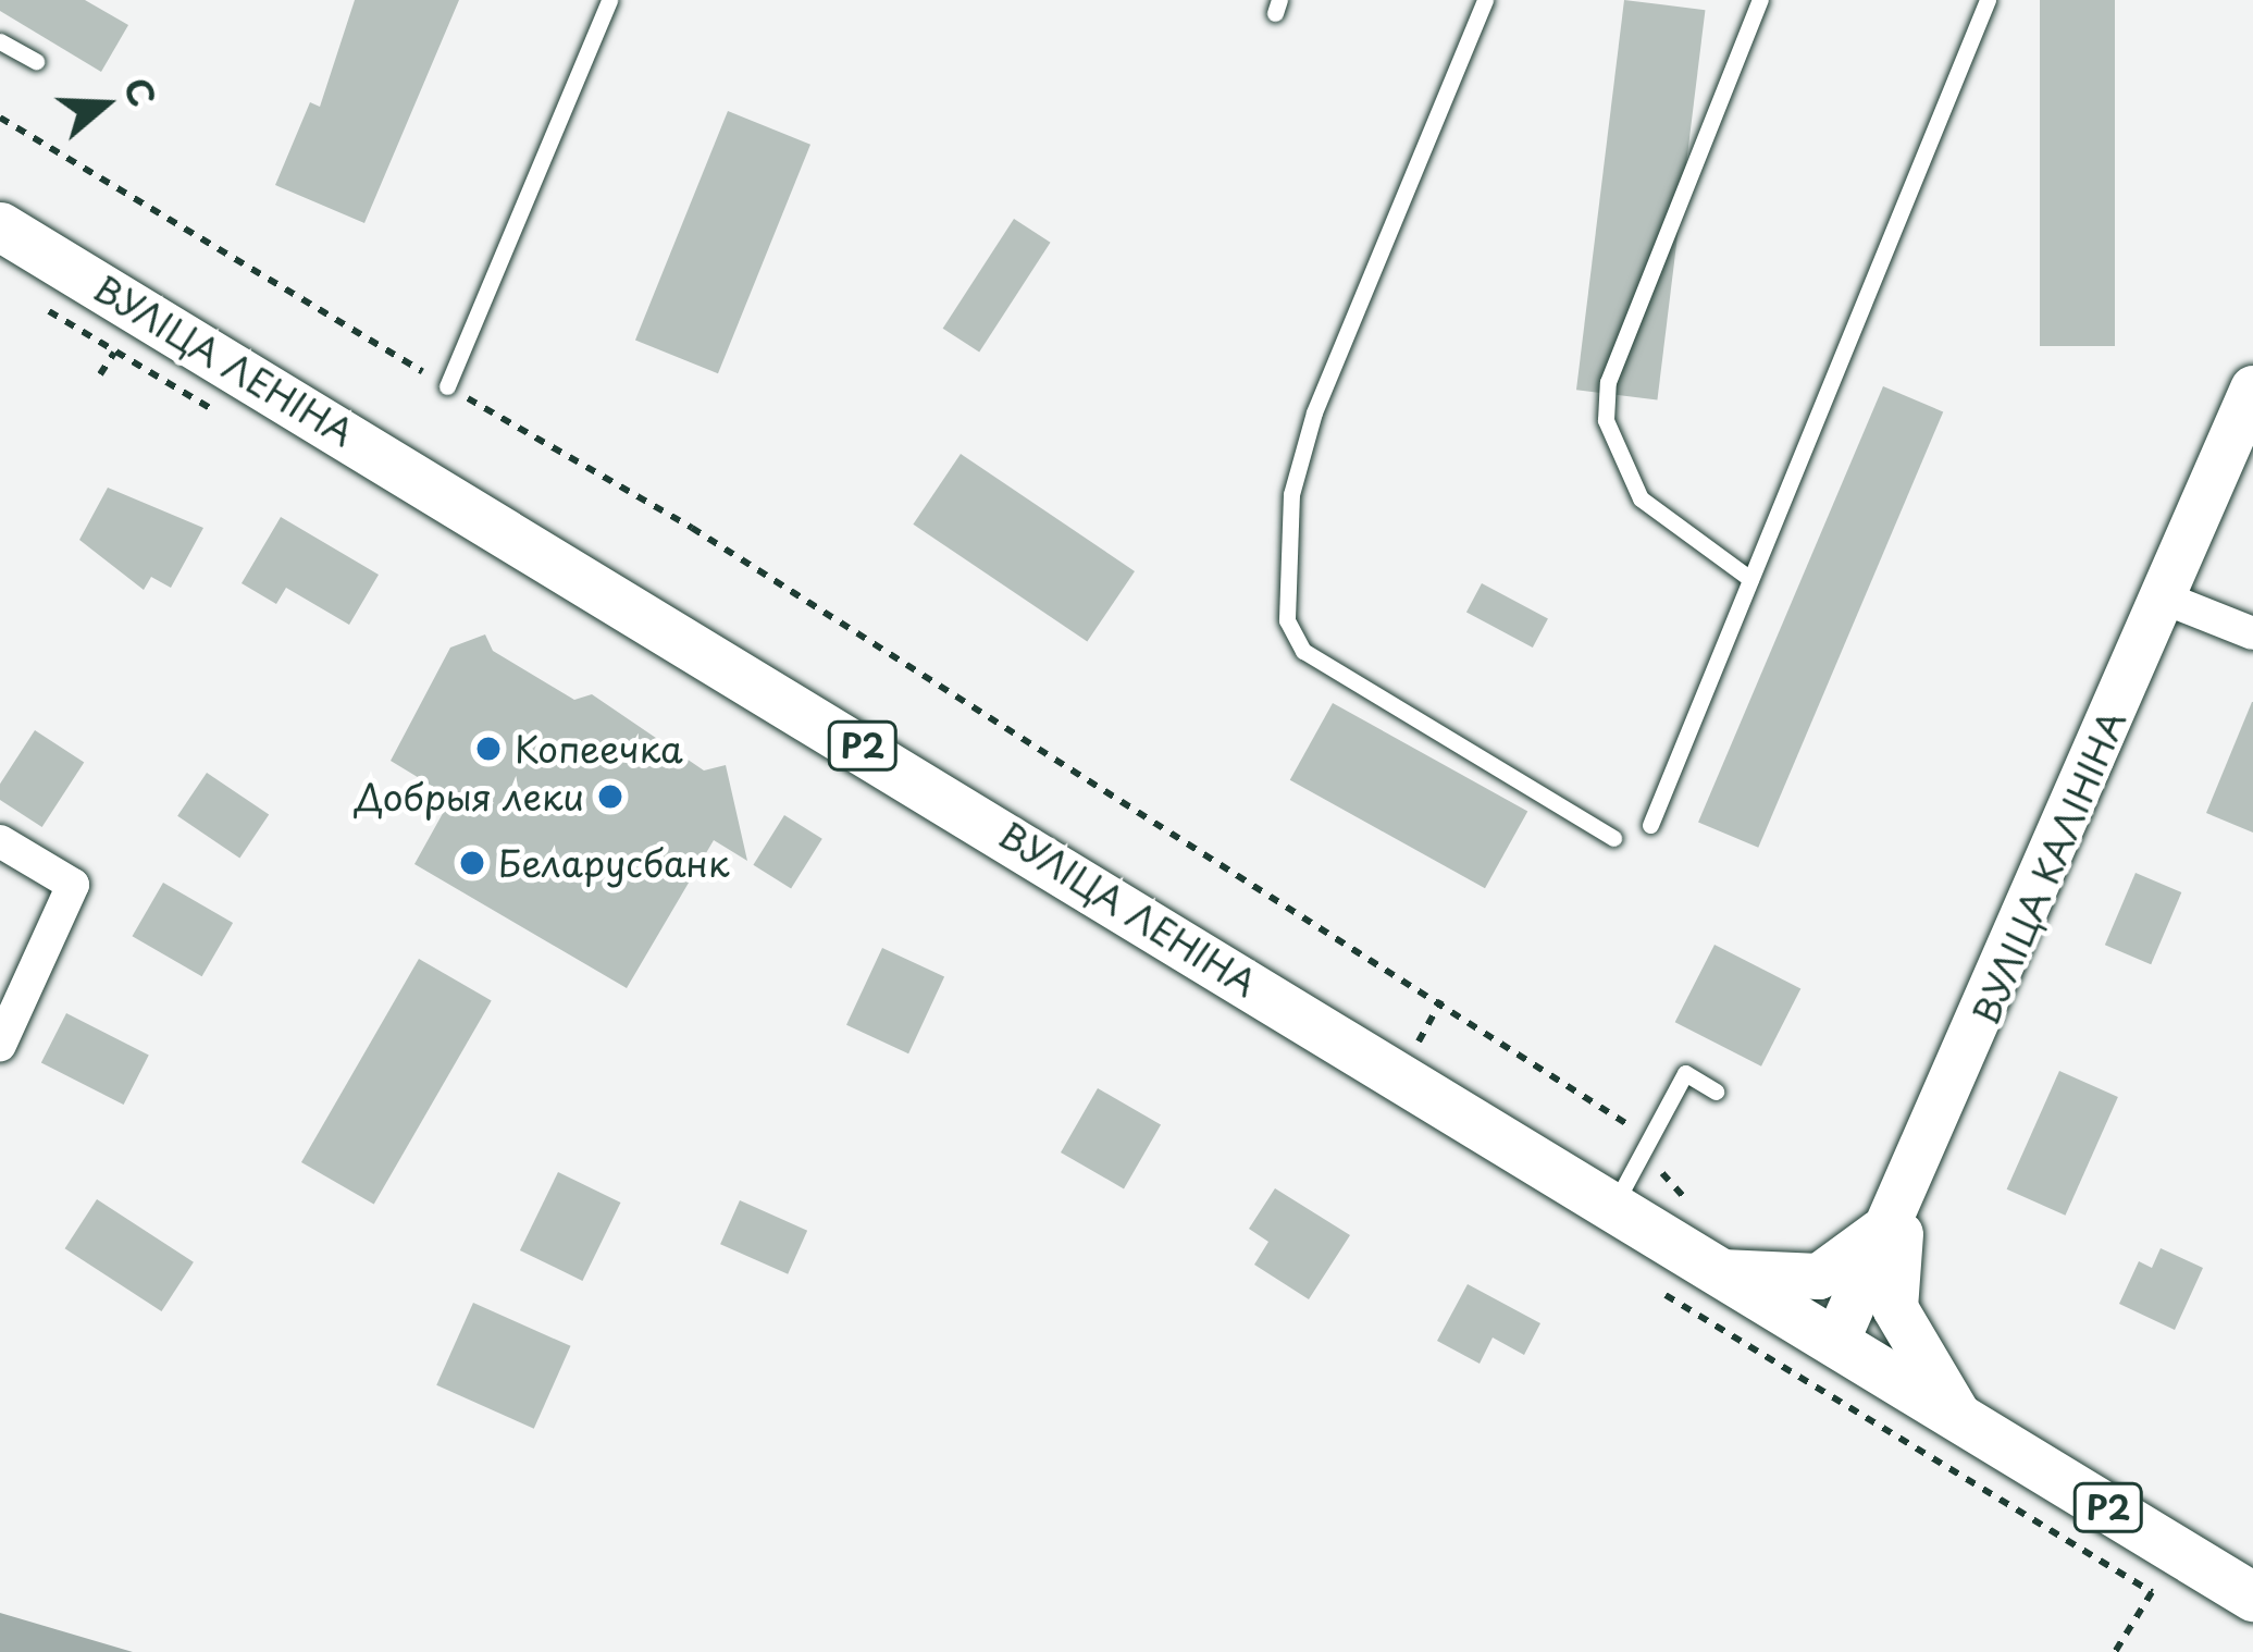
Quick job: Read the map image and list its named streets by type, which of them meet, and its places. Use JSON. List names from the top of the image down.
{
  "streets": {
    "main road": ["ВУЛІЦА ЛЕНІНА", "Р2"],
    "street": ["ВУЛІЦА КАЛІНІНА"]
  },
  "crossings": [
    ["ВУЛІЦА ЛЕНІНА", "ВУЛІЦА КАЛІНІНА"]
  ],
  "places": ["Копеечка", "Добрыя леки", "Беларусбанк"],
  "north": "right"
}
